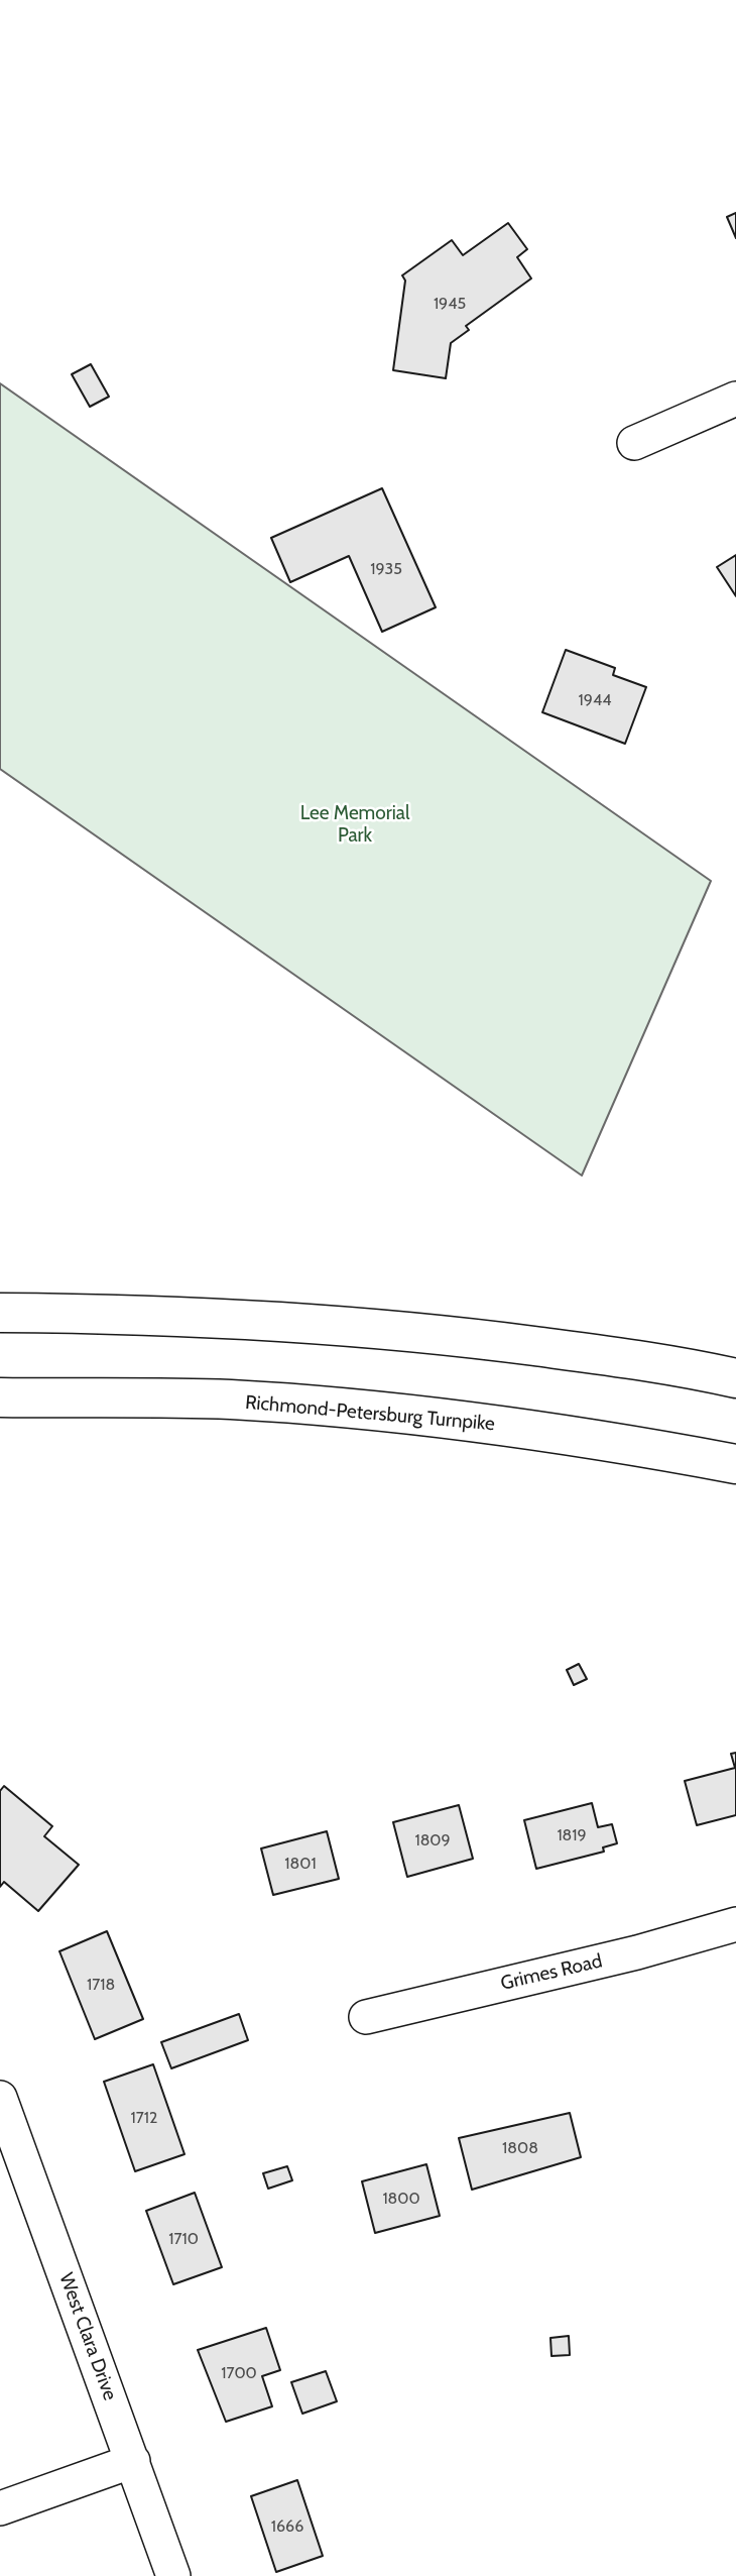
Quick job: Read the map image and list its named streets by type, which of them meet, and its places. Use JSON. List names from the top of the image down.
{
  "streets": {
    "highway": ["Richmond-Petersburg Turnpike"],
    "street": ["Grimes Road", "West Clara Drive"]
  },
  "parks": ["Lee Memorial Park"],
  "house_numbers": [
    "1945",
    "1935",
    "1944",
    "1819",
    "1809",
    "1801",
    "1718",
    "1712",
    "1808",
    "1800",
    "1710",
    "1700",
    "1666"
  ]
}
